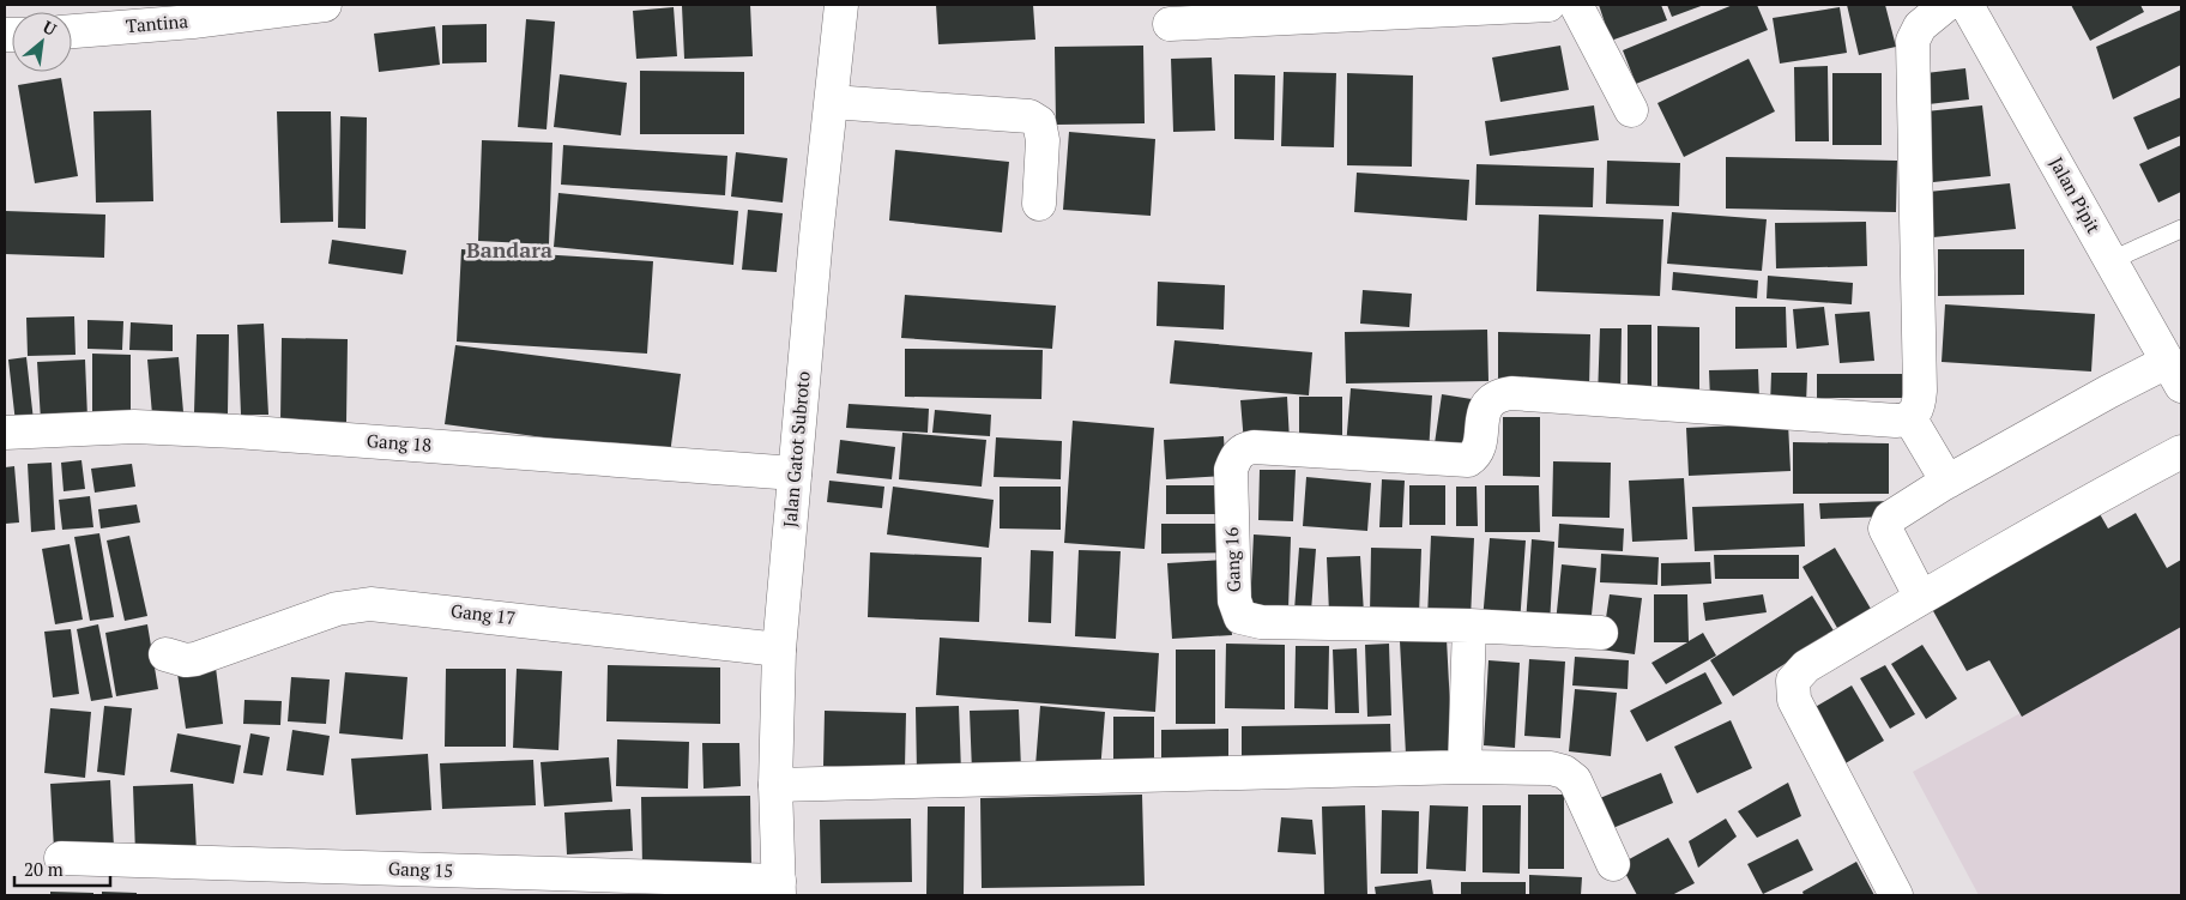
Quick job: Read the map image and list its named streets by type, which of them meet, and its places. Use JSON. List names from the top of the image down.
{
  "streets": {
    "street": [
      "Tantina",
      "Jalan Pipit",
      "Gang 18",
      "Jalan Gatot Subroto",
      "Gang 16",
      "Gang 17",
      "Gang 15"
    ]
  },
  "crossings": [
    ["Gang 18", "Jalan Gatot Subroto"],
    ["Jalan Gatot Subroto", "Gang 17"],
    ["Jalan Gatot Subroto", "Gang 15"]
  ],
  "districts": ["Bandara"],
  "scale_bar": "20 m",
  "north": "top right"
}
